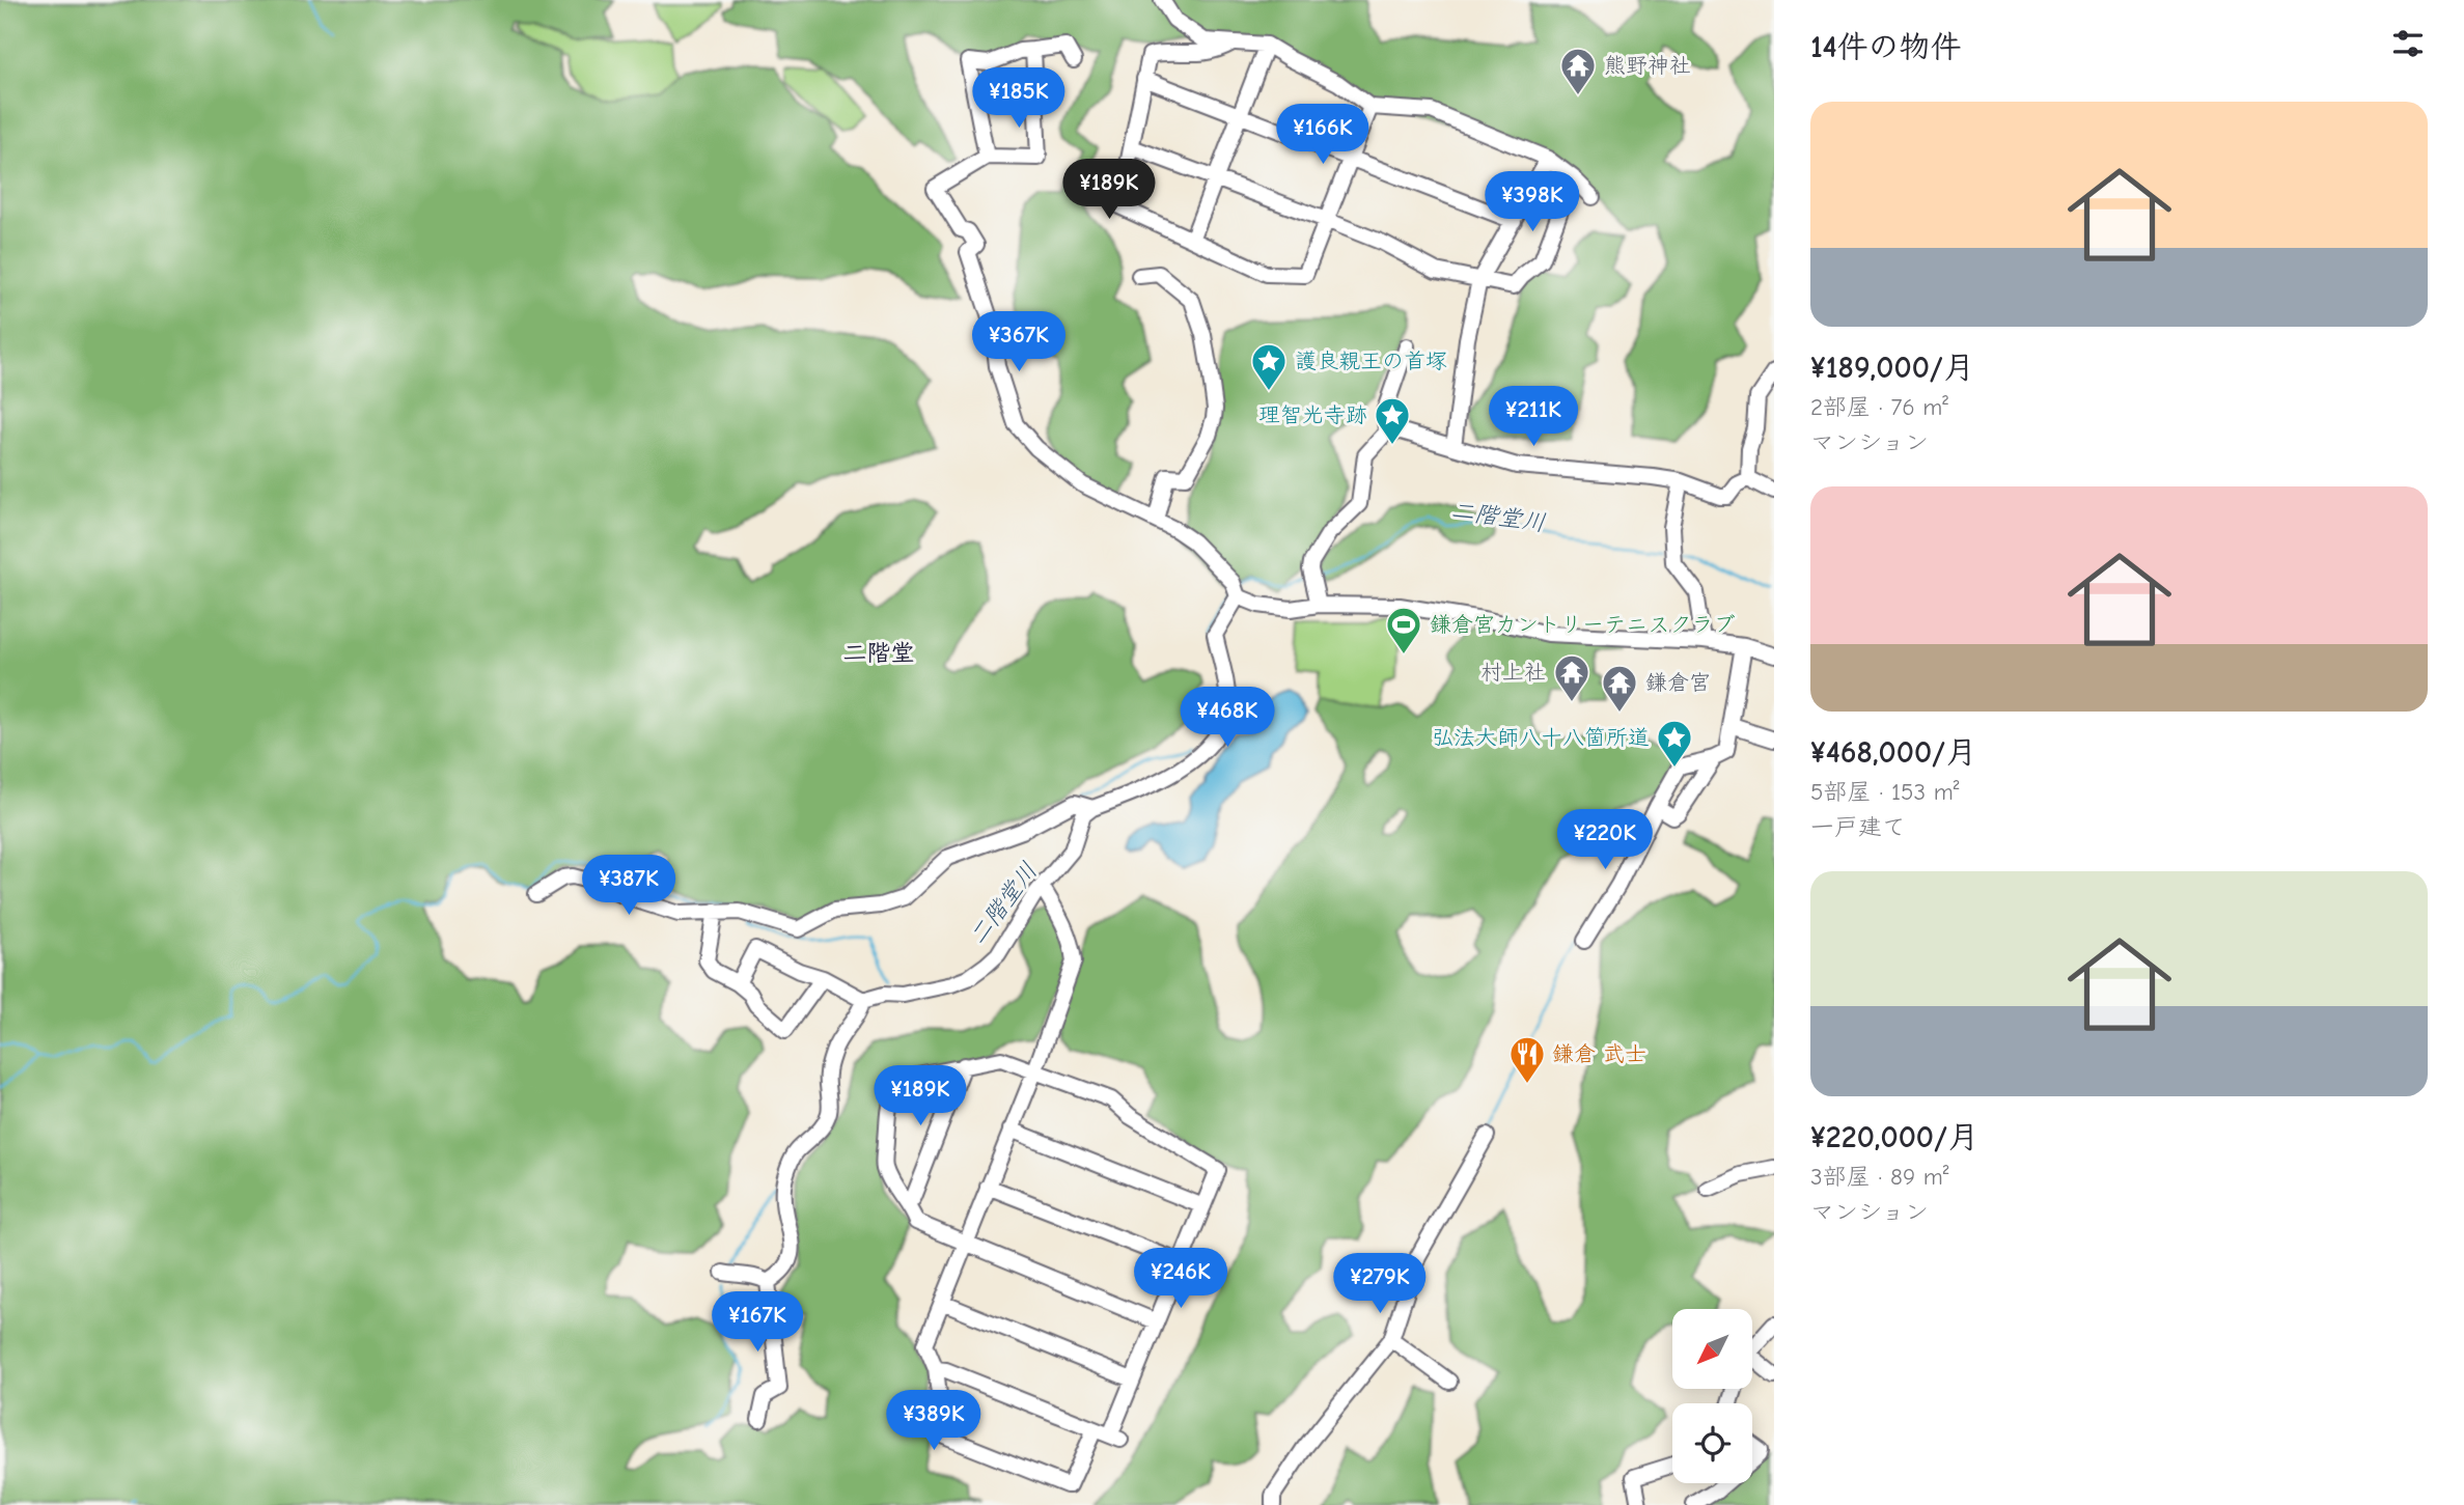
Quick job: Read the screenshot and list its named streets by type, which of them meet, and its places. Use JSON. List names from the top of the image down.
{
  "districts": ["二階堂"],
  "water": ["二階堂川"],
  "places": {
    "temple": ["熊野神社", "村上社", "鎌倉宮"],
    "place": ["護良親王の首塚", "理智光寺跡", "弘法大師八十八箇所道"],
    "sports": ["鎌倉宮カントリーテニスクラブ"],
    "restaurant": ["鎌倉 武士"]
  },
  "north": "bottom left",
  "page": {
    "heading": "14件の物件",
    "price": [
      "¥185K",
      "¥166K",
      "¥189K",
      "¥398K",
      "¥367K",
      "¥211K",
      "¥468K",
      "¥220K",
      "¥387K",
      "¥189K",
      "¥246K",
      "¥279K",
      "¥167K",
      "¥389K"
    ],
    "list": [
      {
        "name": "¥189,000/月",
        "note": "2部屋 · 76 m² · マンション"
      },
      {
        "name": "¥468,000/月",
        "note": "5部屋 · 153 m² · 一戸建て"
      },
      {
        "name": "¥220,000/月",
        "note": "3部屋 · 89 m² · マンション"
      }
    ]
  }
}
